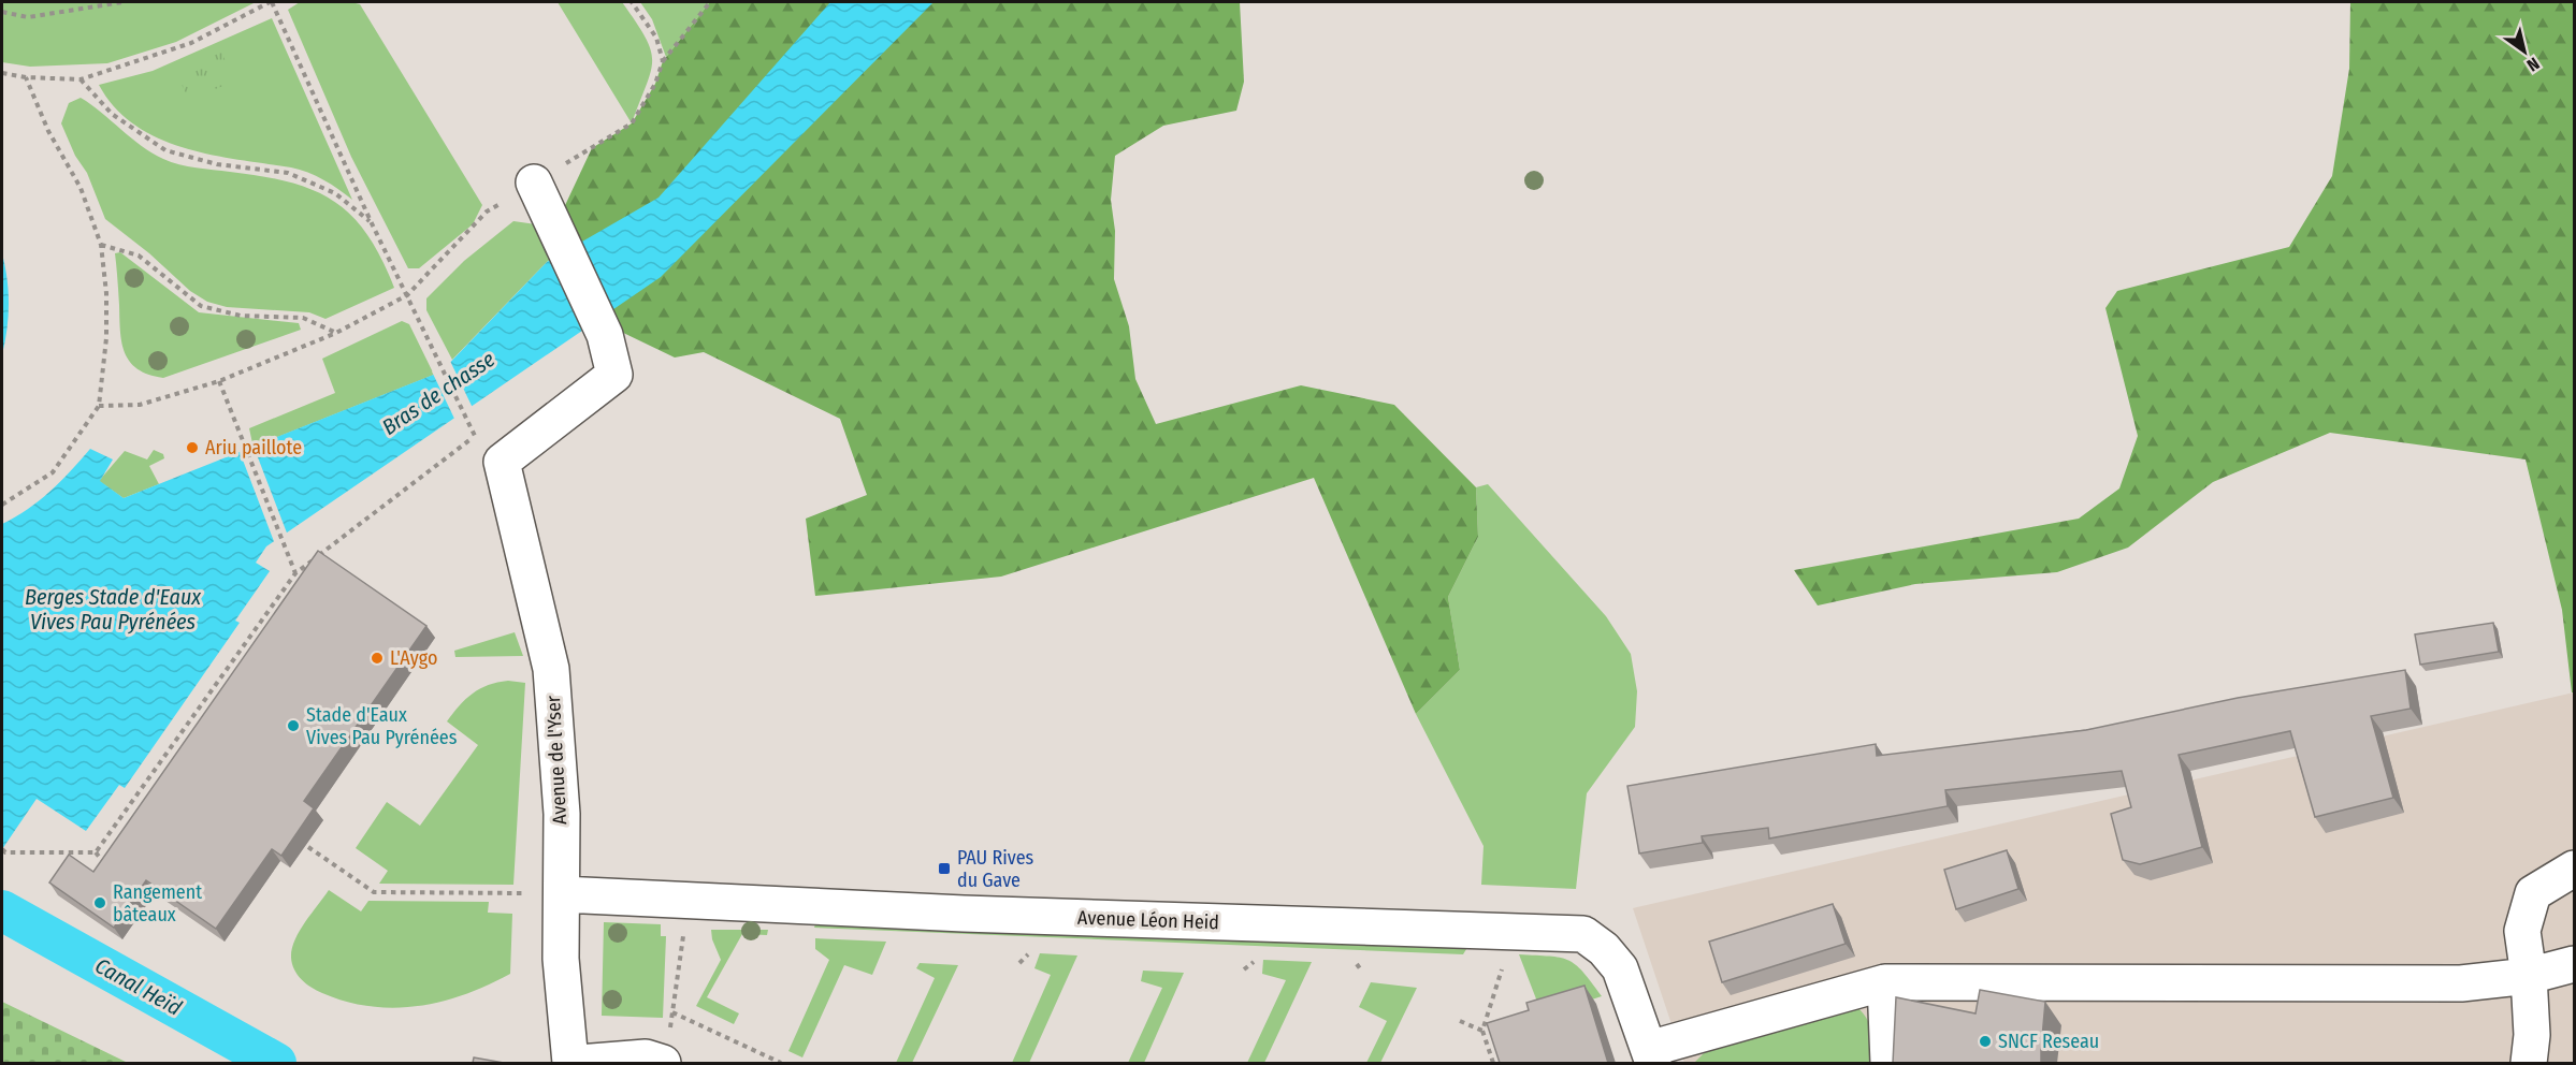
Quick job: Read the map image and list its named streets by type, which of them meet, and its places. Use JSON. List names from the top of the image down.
{
  "streets": {
    "street": ["Avenue de l'Yser", "Avenue Léon Heid"]
  },
  "crossings": [
    ["Avenue de l'Yser", "Avenue Léon Heid"]
  ],
  "water": ["Bras de chasse", "Berges Stade d'Eaux Vives Pau Pyrénées", "Canal Heïd"],
  "places": {
    "other": [
      "Ariu paillote",
      "L'Aygo",
      "Stade d'Eaux Vives Pau Pyrénées",
      "Rangement bâteaux",
      "SNCF Reseau"
    ],
    "transit": ["PAU Rives du Gave"]
  },
  "north": "bottom right"
}
